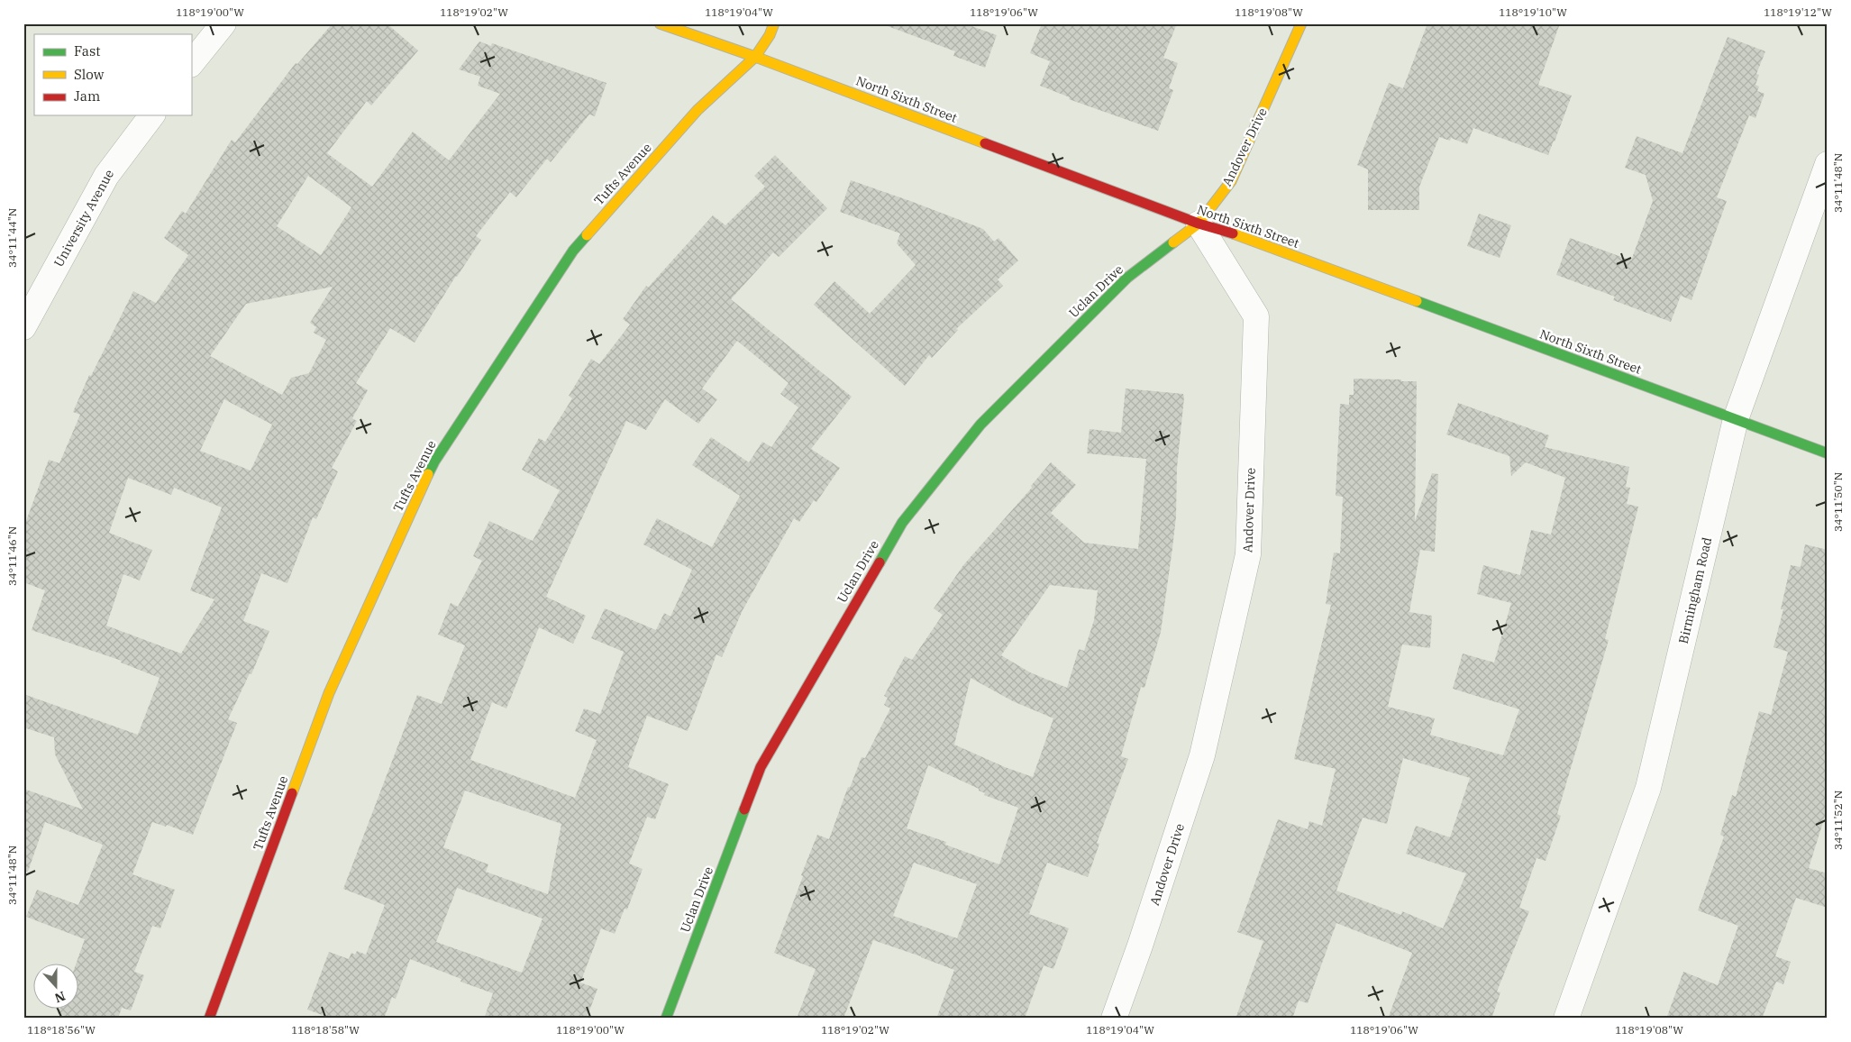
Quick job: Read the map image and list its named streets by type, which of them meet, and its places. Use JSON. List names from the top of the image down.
{
  "streets": {
    "street": [
      "North Sixth Street",
      "Andover Drive",
      "Tufts Avenue",
      "University Avenue",
      "Uclan Drive",
      "Birmingham Road"
    ]
  },
  "crossings": [
    ["North Sixth Street", "Andover Drive"],
    ["North Sixth Street", "Tufts Avenue"],
    ["North Sixth Street", "Uclan Drive"],
    ["North Sixth Street", "Birmingham Road"],
    ["Andover Drive", "Uclan Drive"]
  ],
  "legend": ["Fast", "Slow", "Jam"],
  "north": "bottom",
  "coordinates": [
    "118°19'00\"W",
    "118°19'02\"W",
    "118°19'04\"W",
    "118°19'06\"W",
    "118°19'08\"W",
    "118°19'10\"W",
    "118°19'12\"W",
    "34°11'48\"N",
    "34°11'44\"N",
    "34°11'50\"N",
    "34°11'46\"N",
    "34°11'52\"N",
    "118°18'56\"W",
    "118°18'58\"W"
  ]
}
